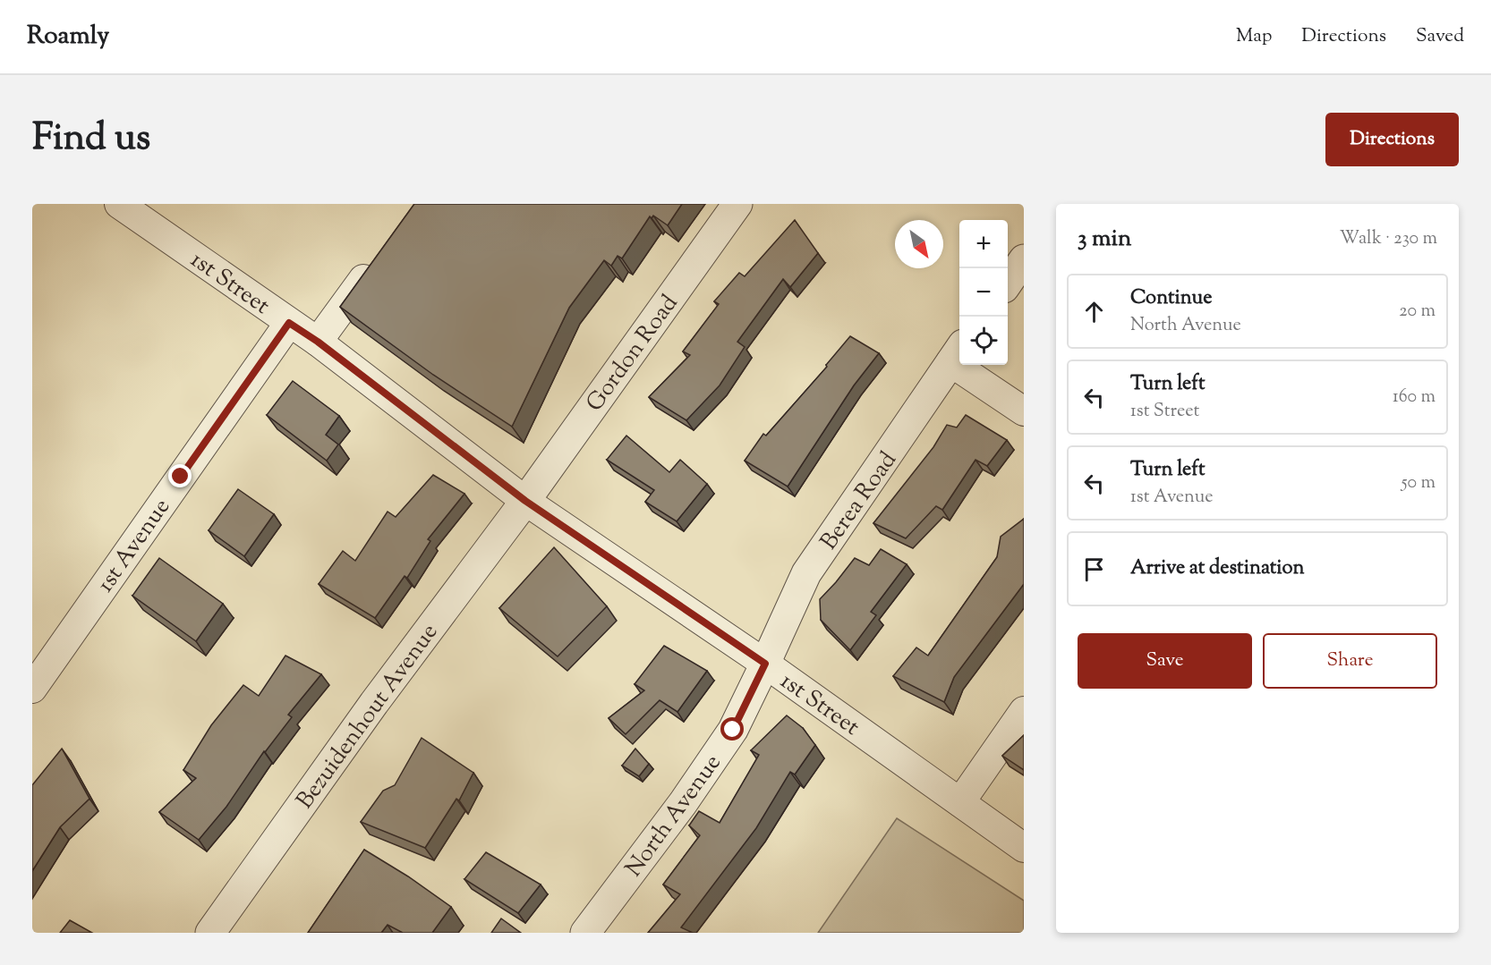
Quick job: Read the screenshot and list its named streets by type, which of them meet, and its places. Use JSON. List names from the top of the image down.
{
  "streets": {
    "street": [
      "1st Street",
      "Gordon Road",
      "Berea Road",
      "1st Avenue",
      "Bezuidenhout Avenue",
      "North Avenue"
    ]
  },
  "crossings": [
    ["1st Street", "Gordon Road"],
    ["1st Street", "Berea Road"],
    ["1st Street", "1st Avenue"],
    ["1st Street", "Bezuidenhout Avenue"],
    ["1st Street", "North Avenue"],
    ["Gordon Road", "Bezuidenhout Avenue"],
    ["Berea Road", "North Avenue"]
  ],
  "north": "bottom right",
  "page": {
    "header": "Roamly",
    "nav": ["Map", "Directions", "Saved"],
    "title": "Find us",
    "buttons": [
      "Directions",
      ["Save", "Share"]
    ],
    "heading": ["3 min", "Walk · 230 m"],
    "map_buttons": ["+", "−"],
    "list": [
      ["Continue", "North Avenue", "20 m"],
      ["Turn left", "1st Street", "160 m"],
      ["Turn left", "1st Avenue", "50 m"],
      "Arrive at destination"
    ]
  }
}
